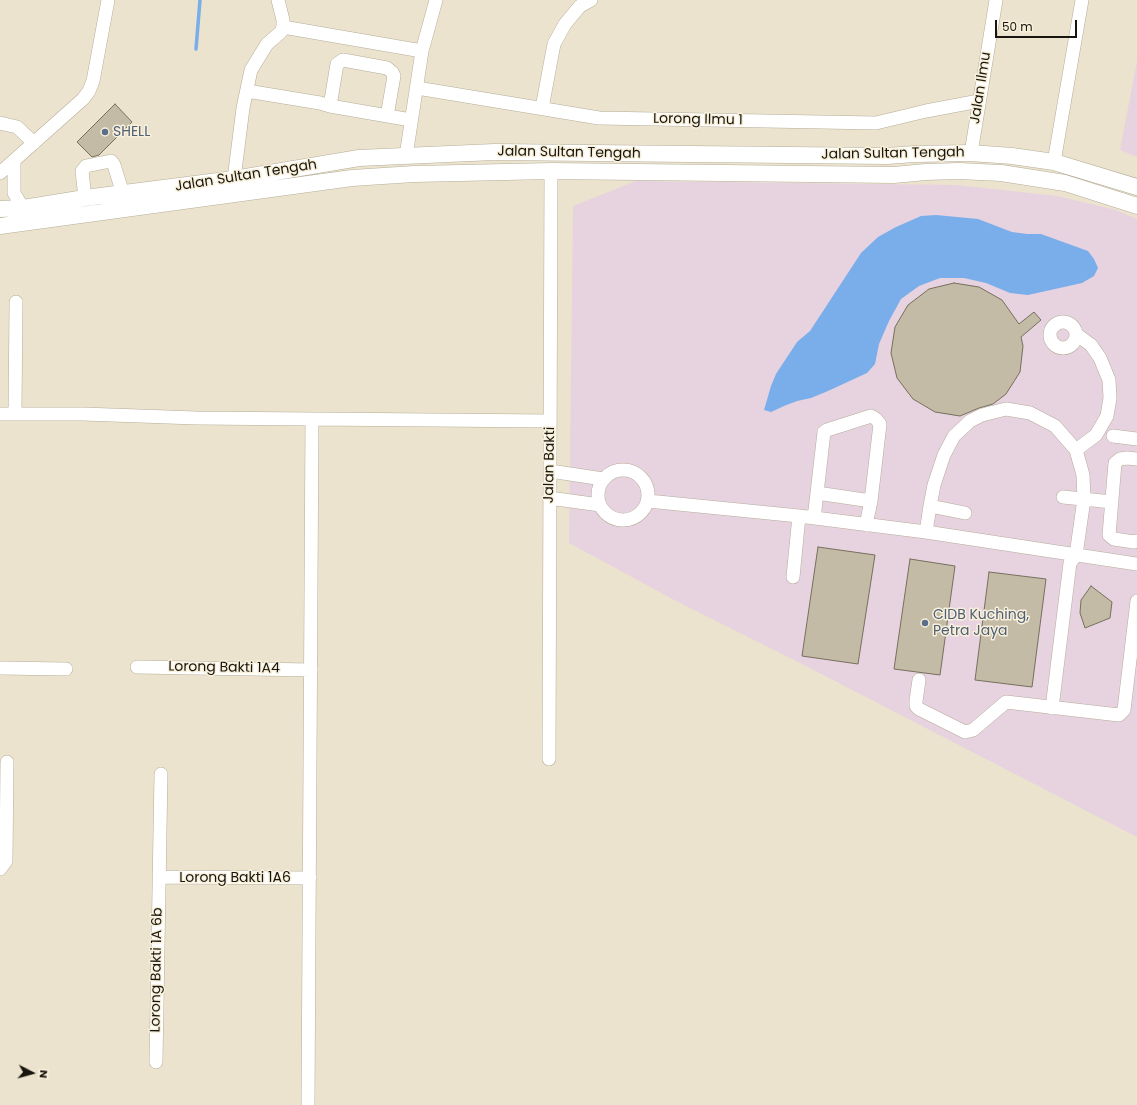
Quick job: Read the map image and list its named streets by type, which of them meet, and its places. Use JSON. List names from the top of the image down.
{
  "streets": {
    "main road": ["Jalan Sultan Tengah"],
    "street": [
      "Jalan Ilmu",
      "Lorong Ilmu 1",
      "Jalan Bakti",
      "Lorong Bakti 1A4",
      "Lorong Bakti 1A6",
      "Lorong Bakti 1A 6b"
    ]
  },
  "crossings": [
    ["Jalan Ilmu", "Lorong Ilmu 1"],
    ["Jalan Ilmu", "Jalan Sultan Tengah"],
    ["Jalan Sultan Tengah", "Jalan Bakti"],
    ["Lorong Bakti 1A6", "Lorong Bakti 1A 6b"]
  ],
  "places": ["SHELL", "CIDB Kuching, Petra Jaya"],
  "scale_bar": "50 m",
  "north": "right"
}
